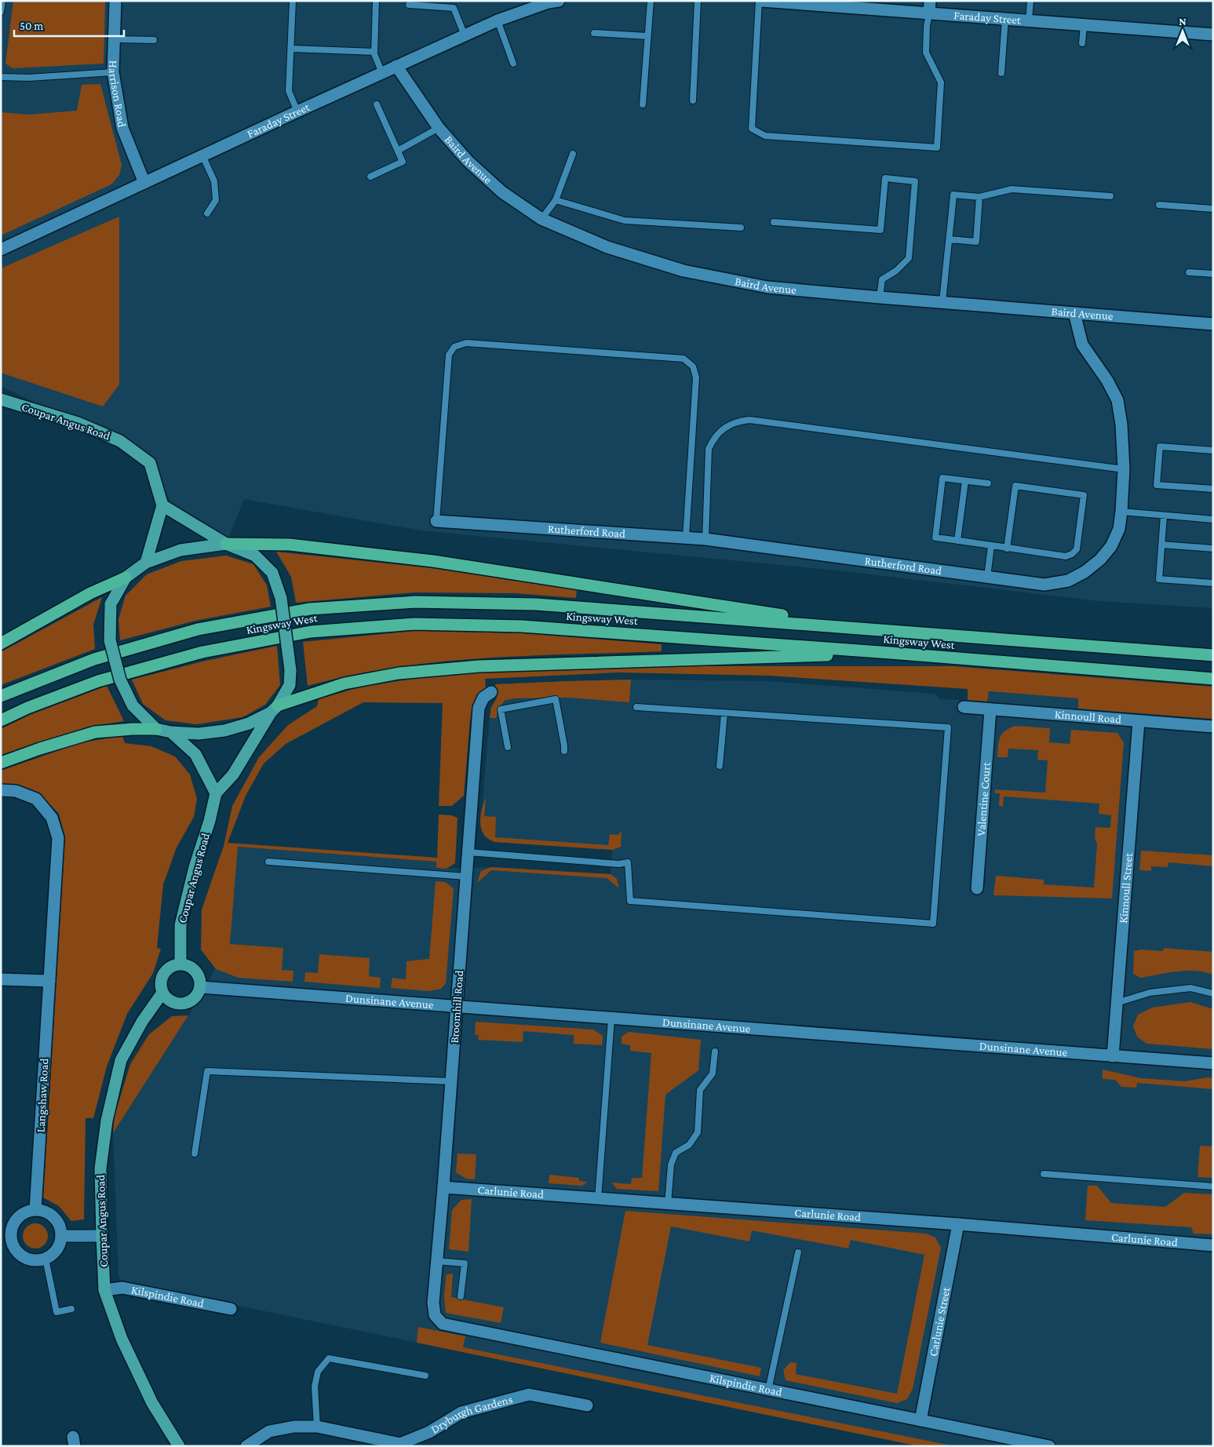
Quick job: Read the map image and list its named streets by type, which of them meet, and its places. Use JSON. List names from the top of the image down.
{
  "streets": {
    "highway": ["Kingsway West"],
    "main road": ["Coupar Angus Road"],
    "street": [
      "Faraday Street",
      "Harrison Road",
      "Baird Avenue",
      "Rutherford Road",
      "Kinnoull Road",
      "Valentine Court",
      "Kinnoull Street",
      "Dunsinane Avenue",
      "Broomhill Road",
      "Langshaw Road",
      "Carlunie Road",
      "Kilspindie Road",
      "Carlunie Street",
      "Dryburgh Gardens"
    ]
  },
  "crossings": [
    ["Faraday Street", "Harrison Road"],
    ["Faraday Street", "Baird Avenue"],
    ["Baird Avenue", "Rutherford Road"],
    ["Coupar Angus Road", "Dunsinane Avenue"],
    ["Coupar Angus Road", "Kilspindie Road"],
    ["Kinnoull Road", "Valentine Court"],
    ["Kinnoull Road", "Kinnoull Street"],
    ["Kinnoull Street", "Dunsinane Avenue"],
    ["Dunsinane Avenue", "Broomhill Road"],
    ["Broomhill Road", "Carlunie Road"],
    ["Broomhill Road", "Kilspindie Road"],
    ["Carlunie Road", "Carlunie Street"],
    ["Kilspindie Road", "Carlunie Street"]
  ],
  "scale_bar": "50 m",
  "north": "top"
}
